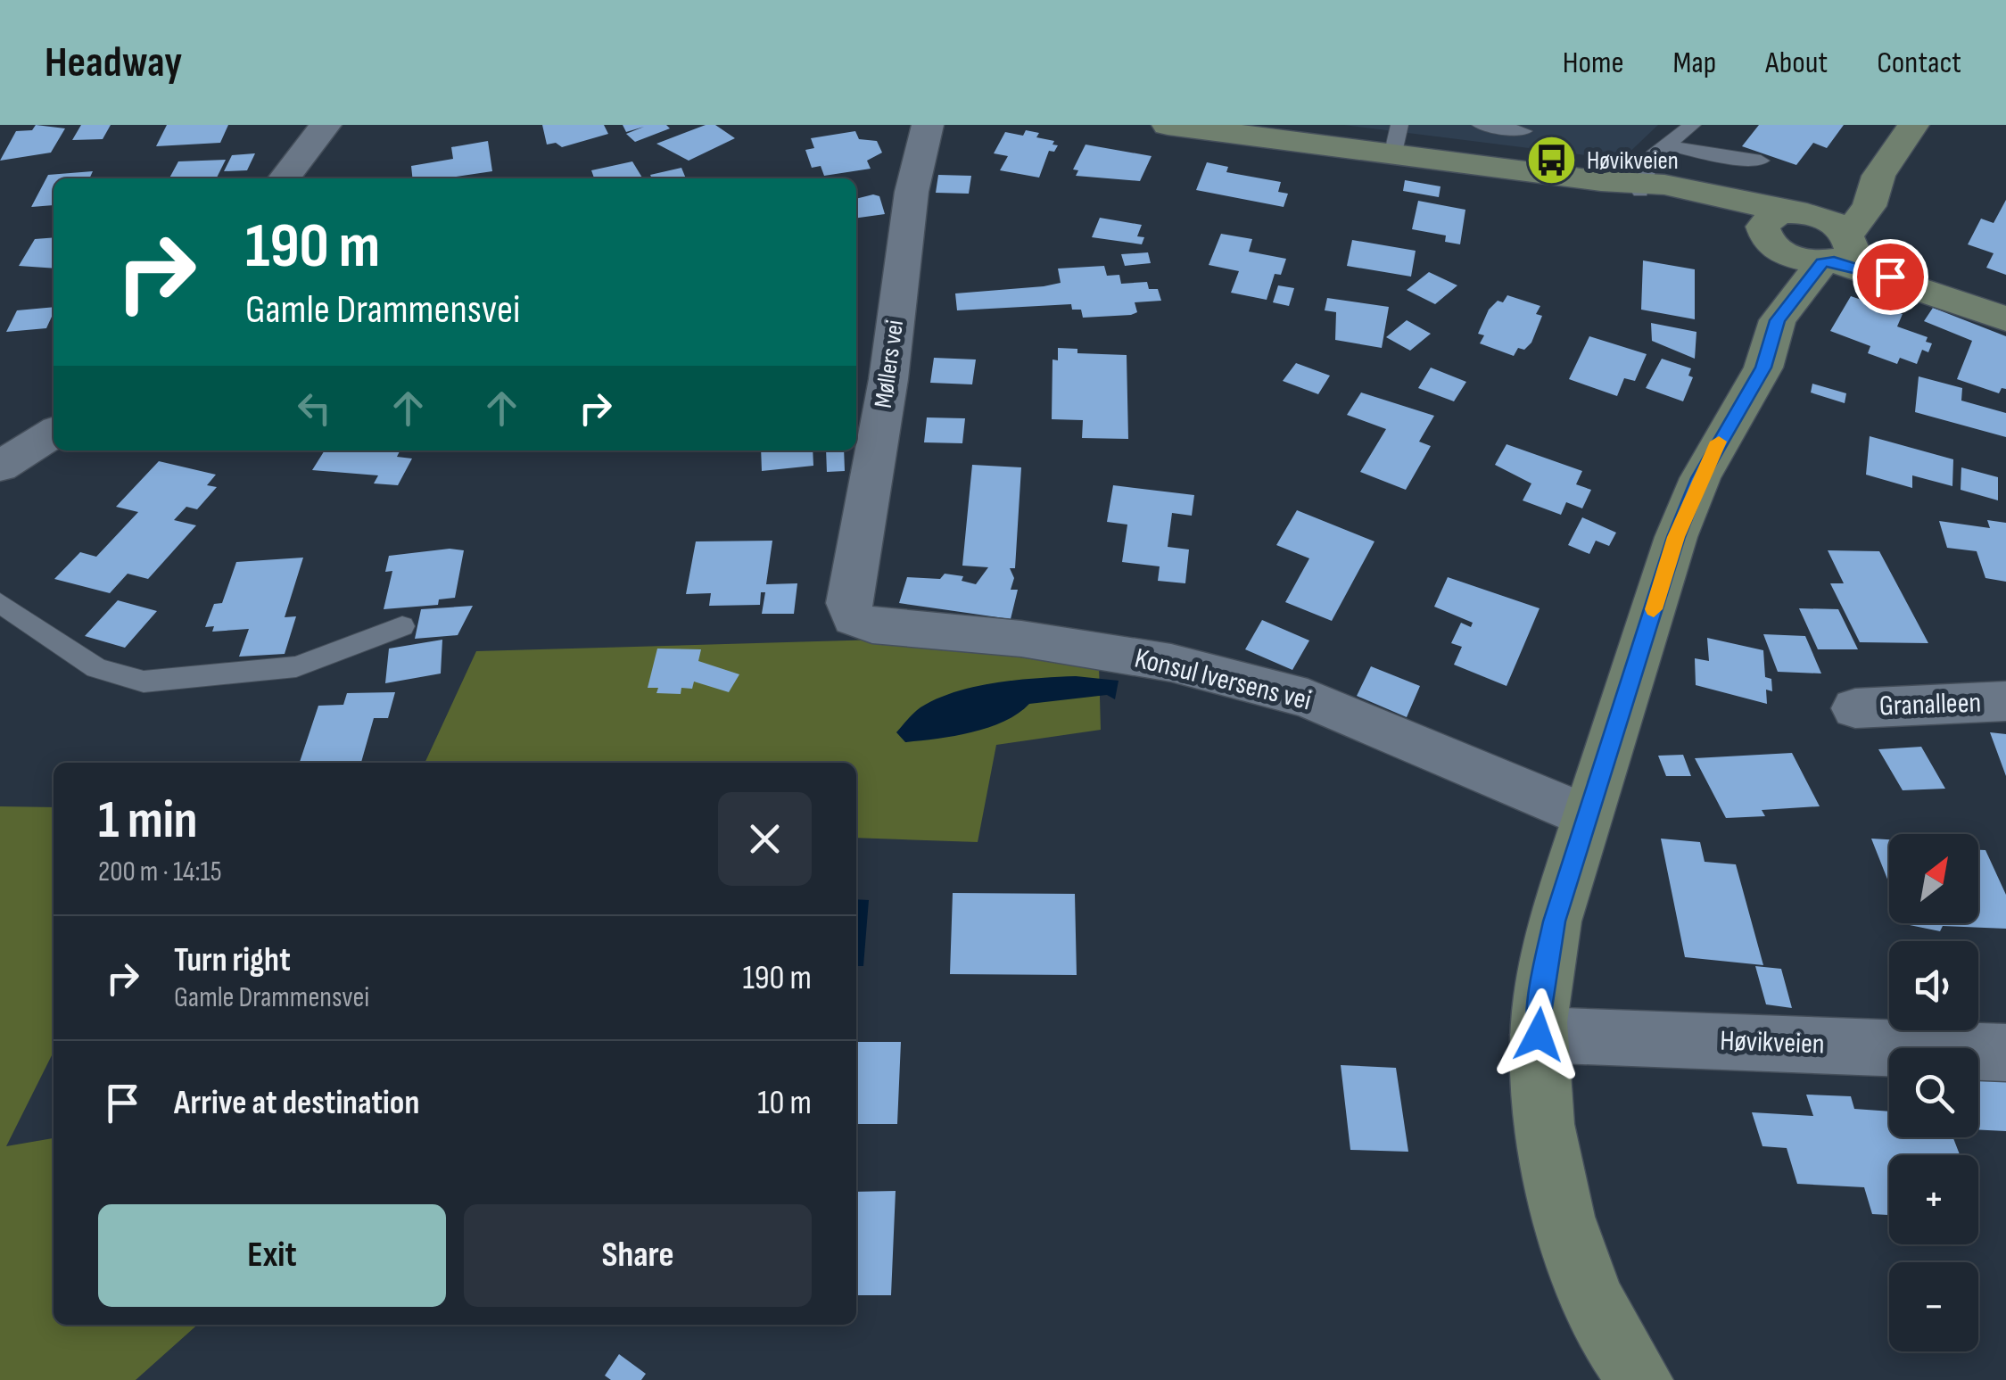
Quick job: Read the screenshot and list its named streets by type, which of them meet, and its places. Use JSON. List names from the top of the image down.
{
  "streets": {
    "street": [
      "Møllers vei",
      "Konsul Iversens vei",
      "Granalleen",
      "Høvikveien"
    ]
  },
  "crossings": [
    ["Møllers vei", "Konsul Iversens vei"]
  ],
  "places": {
    "bus stop": ["Høvikveien"]
  },
  "north": "top right",
  "page": {
    "header": "Headway",
    "nav": [
      "Home",
      "Map",
      "About",
      "Contact"
    ],
    "turn": ["190 m", "Gamle Drammensvei"],
    "heading": ["1 min", "200 m · 14:15"],
    "map_buttons": ["+", "−"],
    "list": [
      {
        "name": "Turn right",
        "note": "Gamle Drammensvei",
        "value": "190 m"
      },
      {
        "name": "Arrive at destination",
        "value": "10 m"
      }
    ],
    "buttons": ["Exit", "Share"]
  }
}
